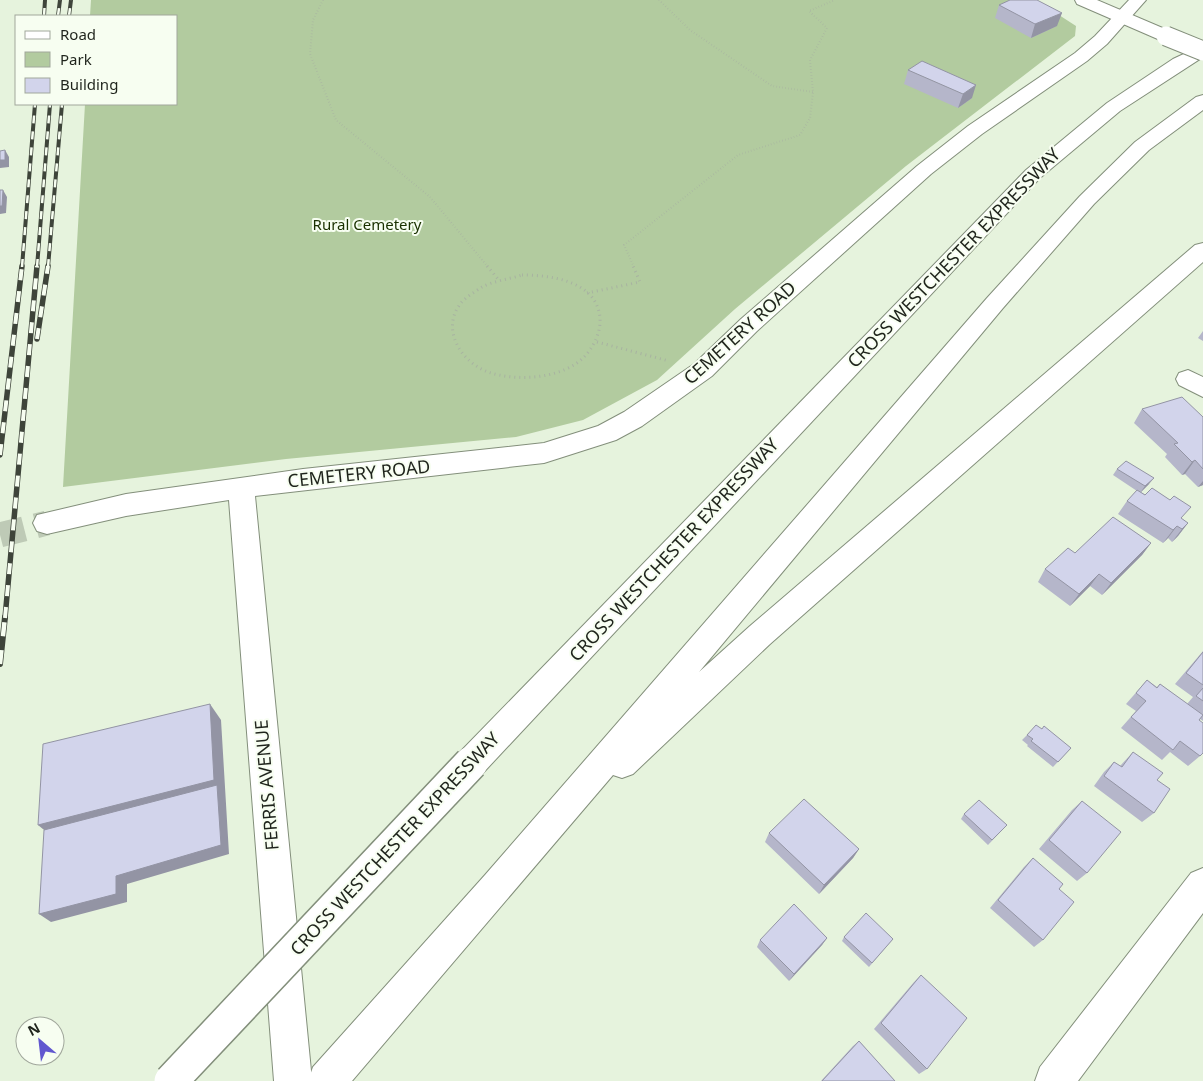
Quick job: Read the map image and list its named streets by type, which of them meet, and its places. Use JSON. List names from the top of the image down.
{
  "streets": {
    "main road": ["CROSS WESTCHESTER EXPRESSWAY", "CEMETERY ROAD", "FERRIS AVENUE"]
  },
  "crossings": [
    ["CEMETERY ROAD", "FERRIS AVENUE"]
  ],
  "parks": ["Rural Cemetery"],
  "legend": ["Road", "Park", "Building"],
  "north": "top left"
}
